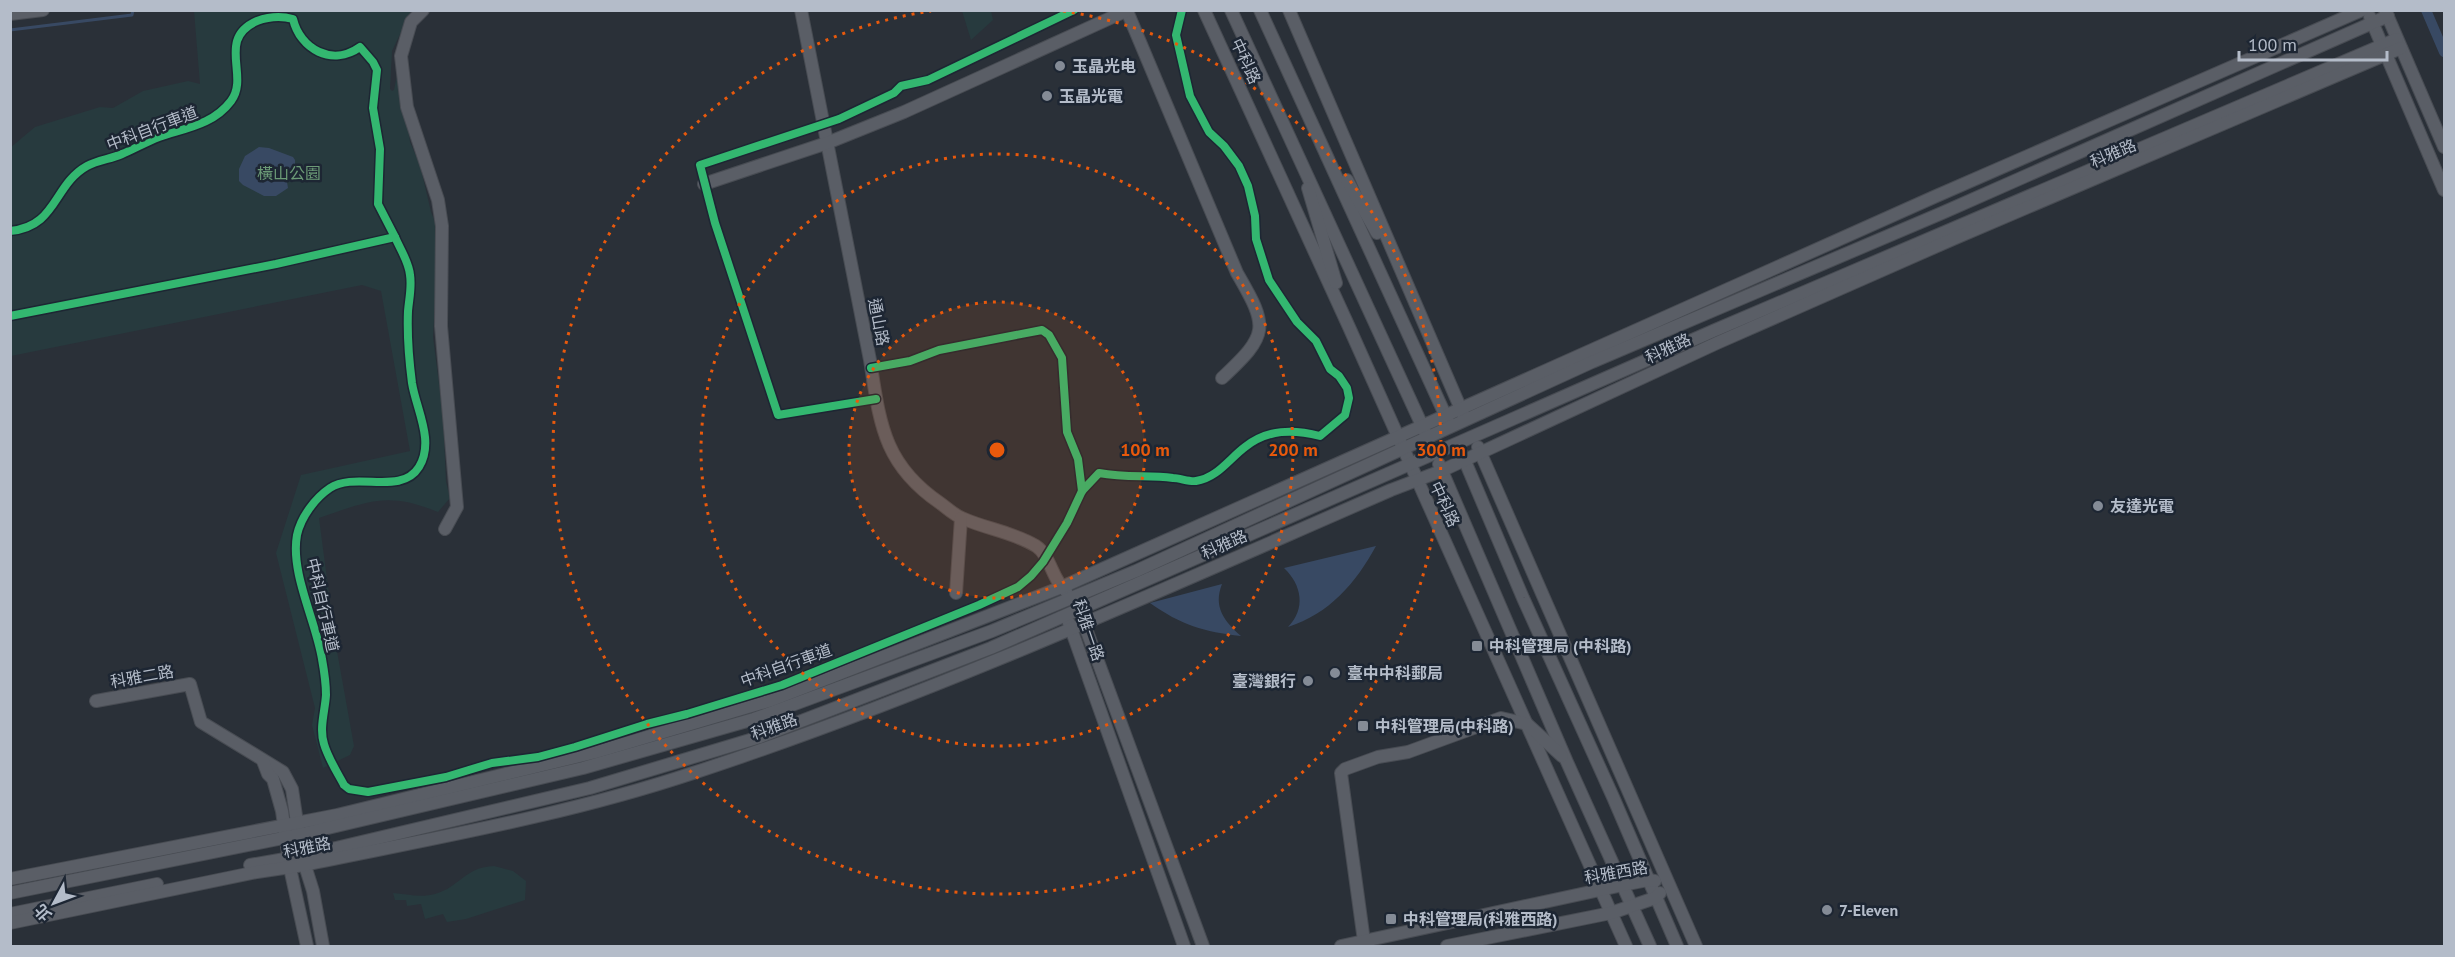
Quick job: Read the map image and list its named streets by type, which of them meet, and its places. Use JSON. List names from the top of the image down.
{
  "streets": {
    "street": [
      "中科路",
      "科雅路",
      "通山路",
      "科雅一路",
      "科雅二路",
      "科雅西路"
    ],
    "cycle path": ["中科自行車道"]
  },
  "crossings": [
    ["中科路", "科雅路"],
    ["中科路", "科雅西路"],
    ["科雅路", "通山路"],
    ["科雅路", "科雅一路"],
    ["科雅路", "科雅二路"],
    ["通山路", "科雅一路"]
  ],
  "parks": ["橫山公園"],
  "places": {
    "other": [
      "玉晶光电",
      "玉晶光電",
      "友達光電",
      "臺中中科郵局",
      "臺灣銀行",
      "7-Eleven"
    ],
    "transit": ["中科管理局 (中科路)", "中科管理局(中科路)", "中科管理局(科雅西路)"]
  },
  "scale_bar": "100 m",
  "north": "bottom left",
  "rings": ["100 m", "200 m", "300 m"]
}
